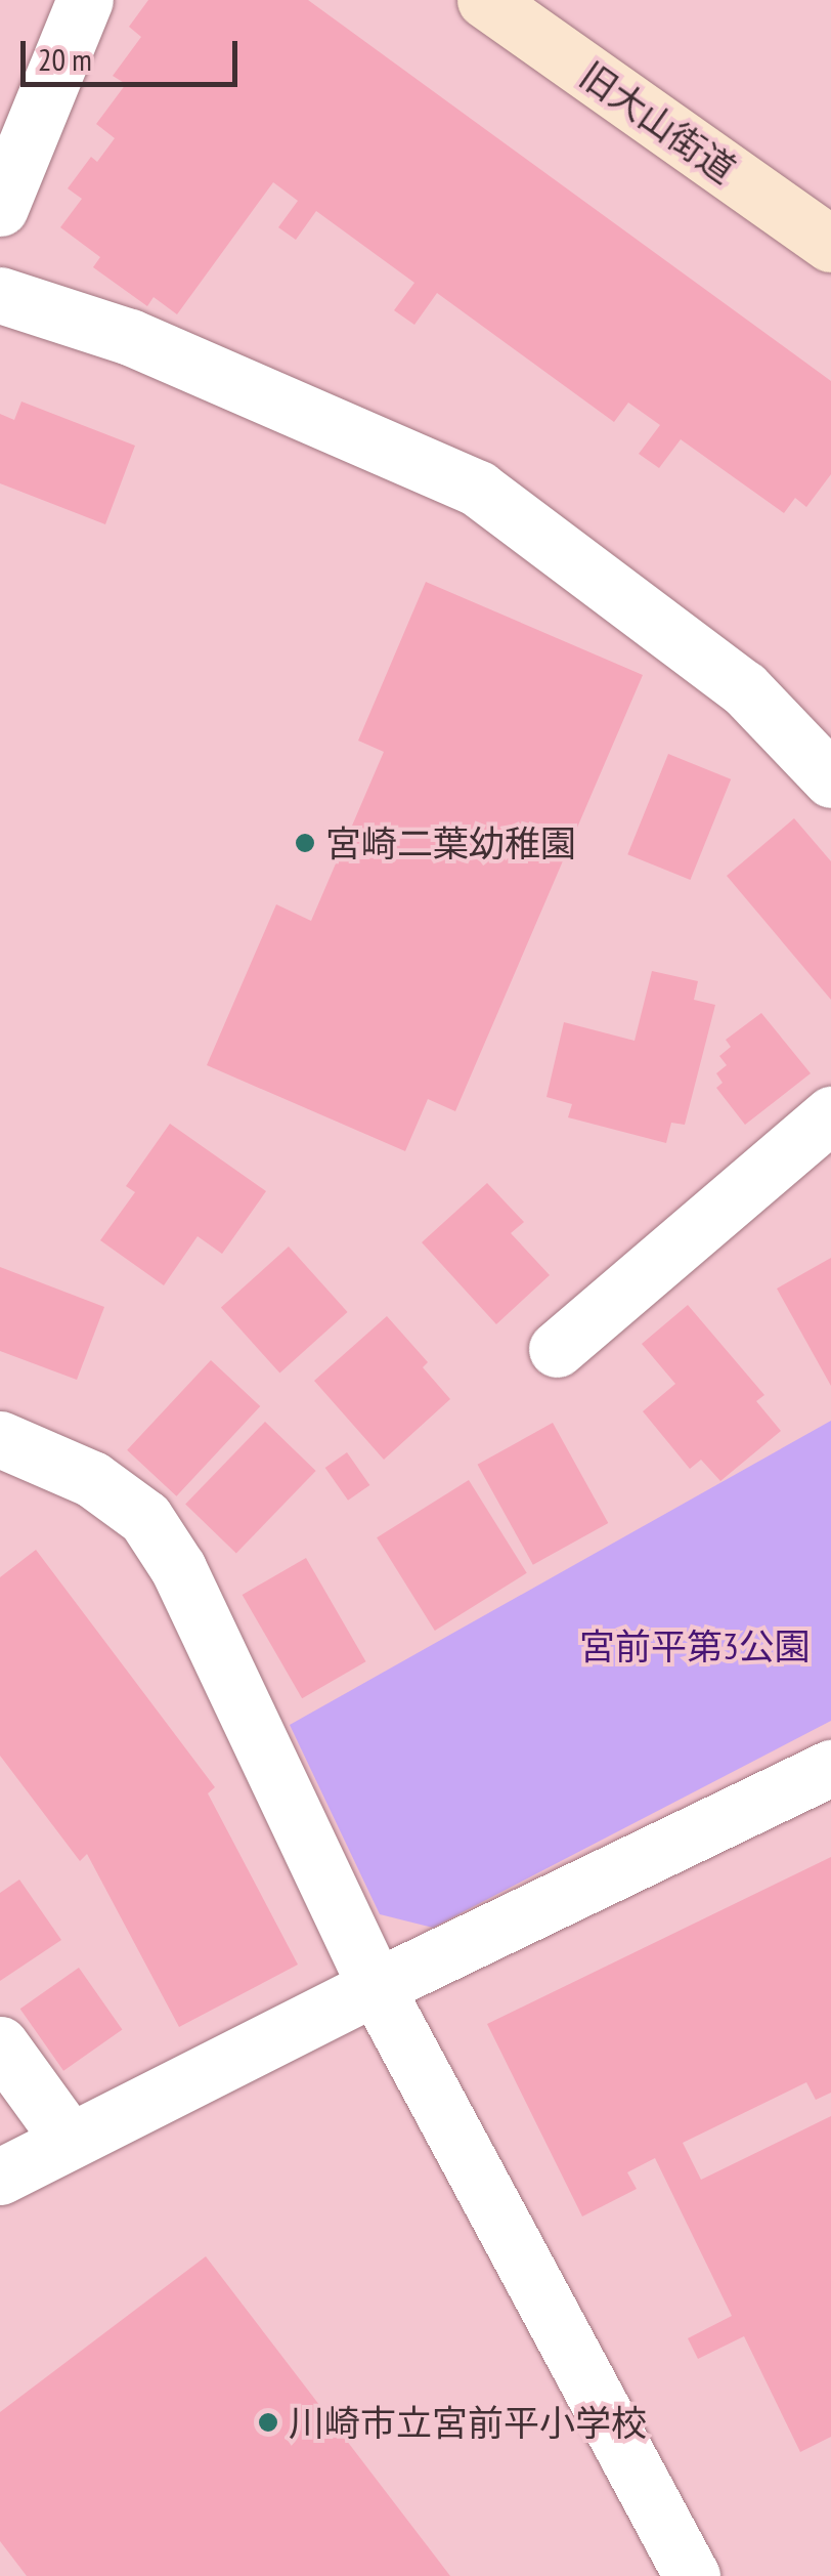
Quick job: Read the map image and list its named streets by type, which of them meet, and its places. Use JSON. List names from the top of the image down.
{
  "streets": {
    "street": ["旧大山街道"]
  },
  "parks": ["宮前平第3公園"],
  "places": ["宮崎二葉幼稚園", "川崎市立宮前平小学校"],
  "scale_bar": "20 m"
}
